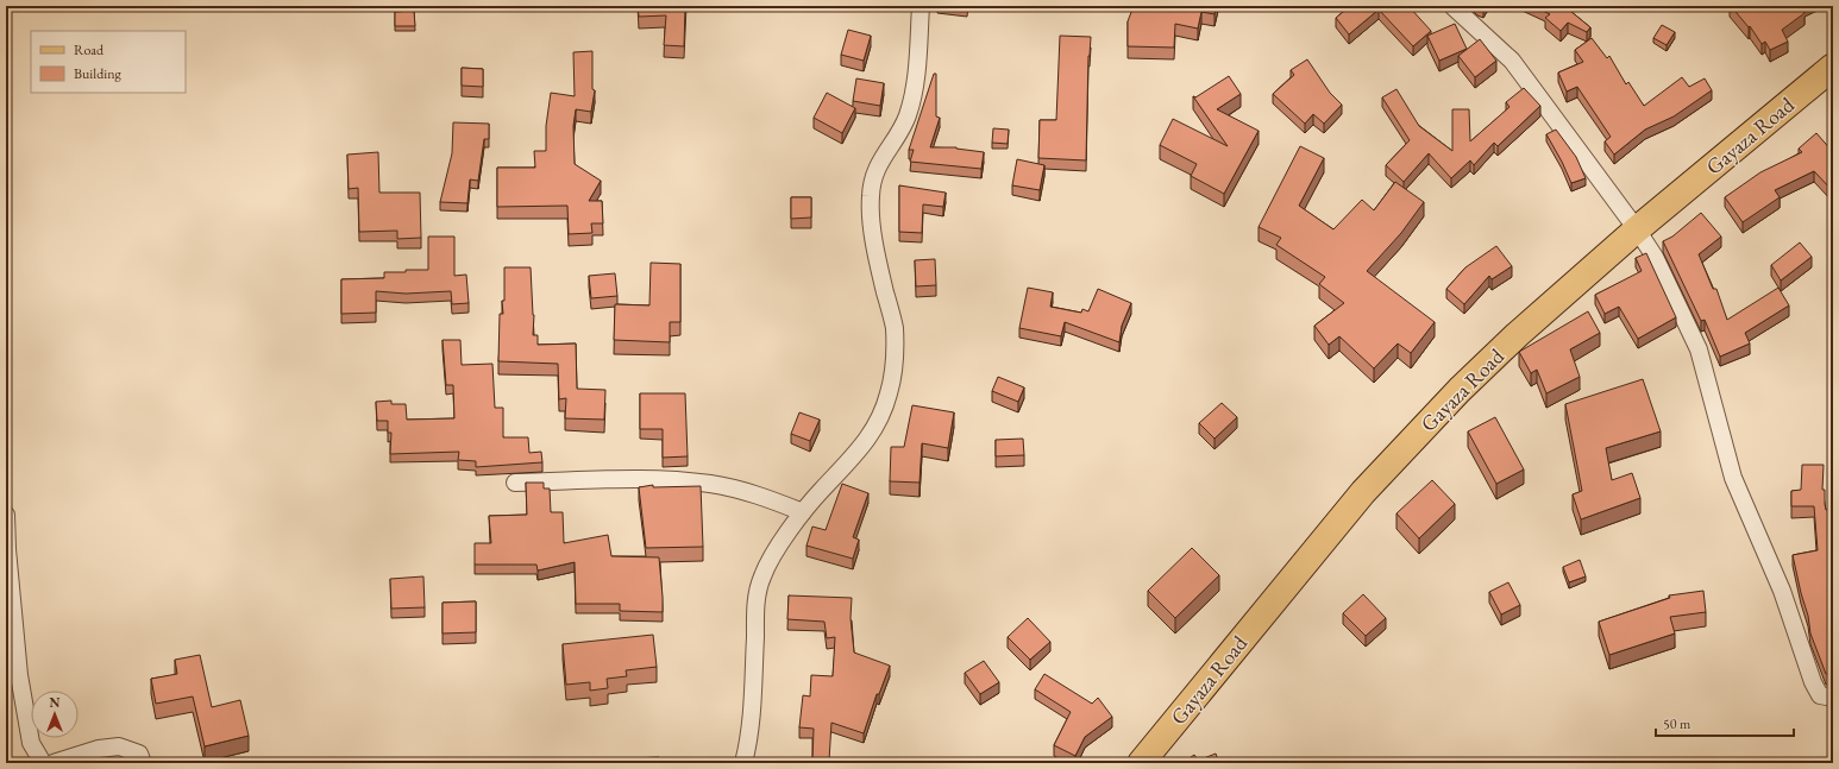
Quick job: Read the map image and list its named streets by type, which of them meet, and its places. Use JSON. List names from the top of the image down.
{
  "streets": {
    "main road": ["Gayaza Road"]
  },
  "legend": ["Road", "Building"],
  "scale_bar": "50 m",
  "north": "top"
}
